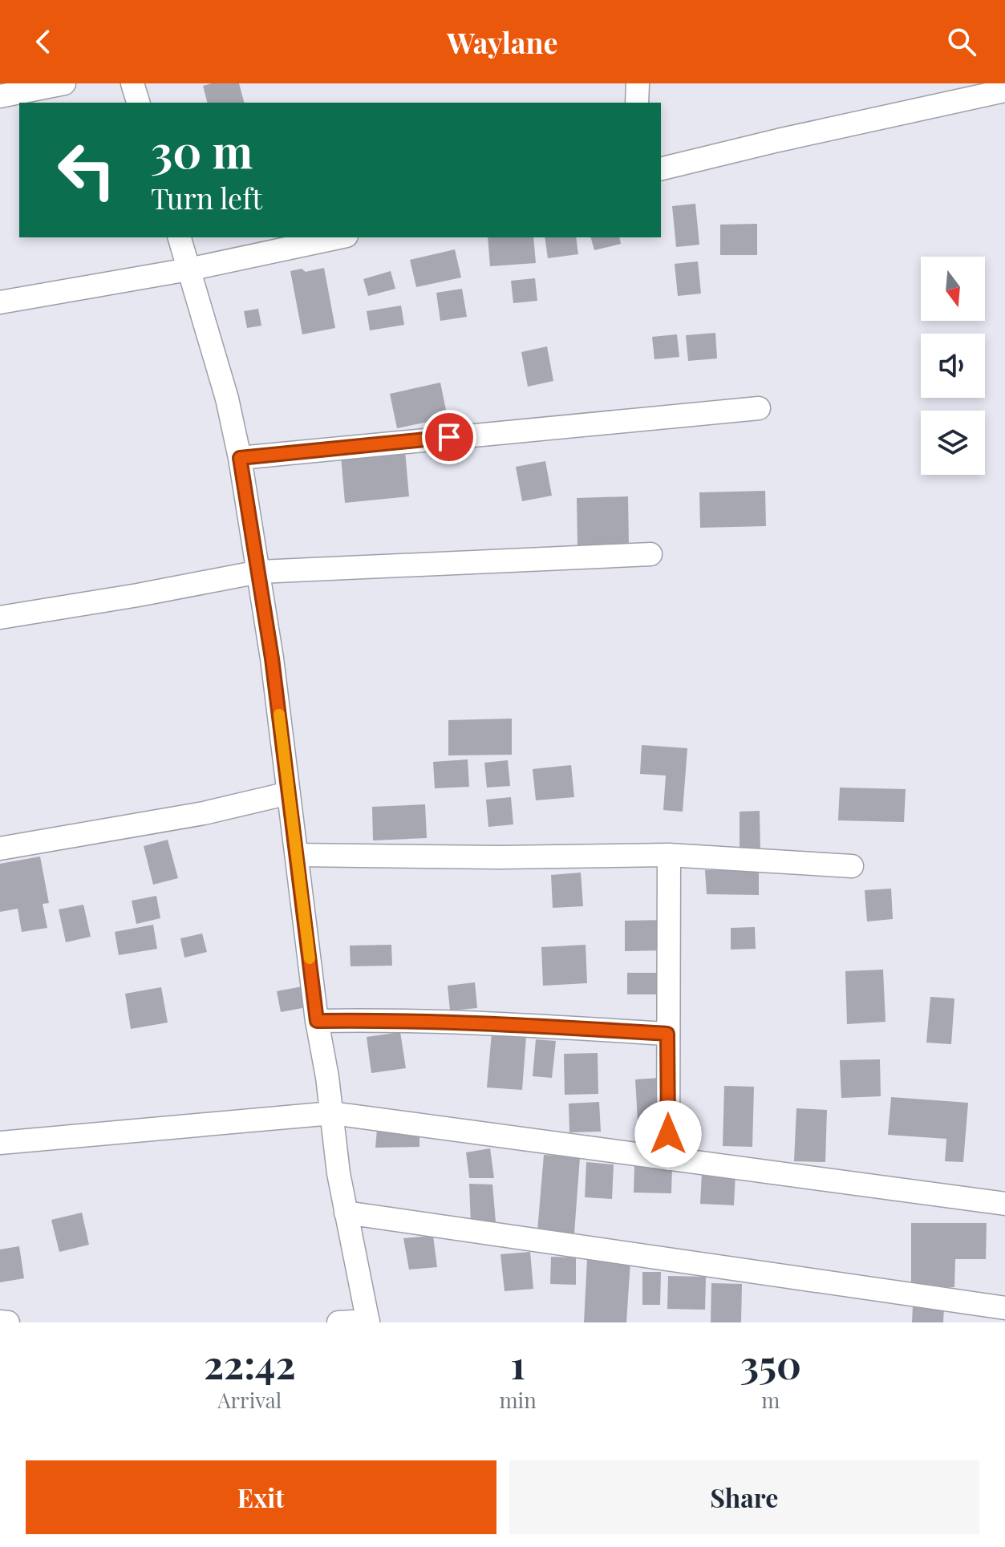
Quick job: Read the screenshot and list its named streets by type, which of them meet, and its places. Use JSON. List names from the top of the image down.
{
  "north": "bottom",
  "page": {
    "header": "Waylane",
    "turn": ["30 m", "Turn left"],
    "eta": [
      "22:42",
      "Arrival",
      "1",
      "min",
      "350",
      "m"
    ],
    "buttons": ["Exit", "Share"]
  }
}
